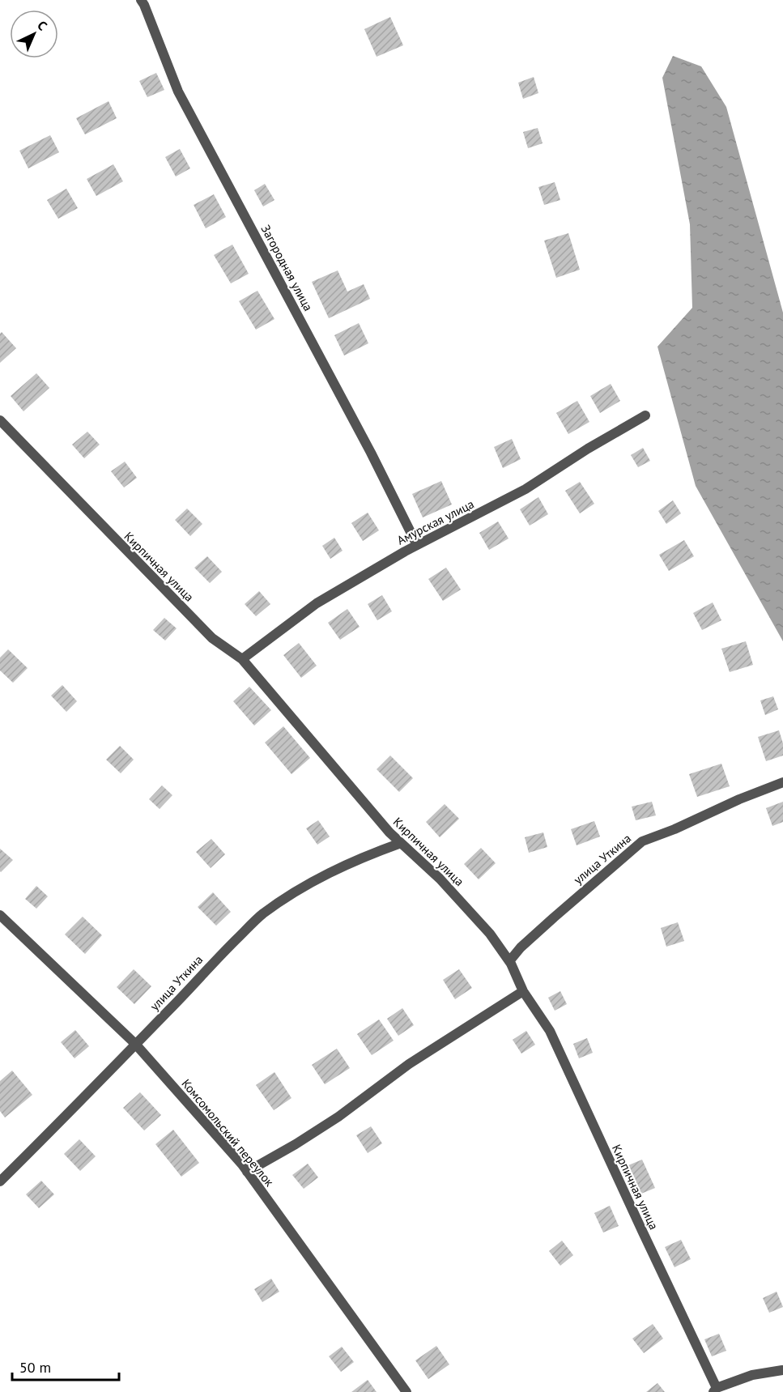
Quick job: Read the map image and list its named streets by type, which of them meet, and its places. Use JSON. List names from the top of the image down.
{
  "streets": {
    "street": [
      "Загородная улица",
      "Амурская улица",
      "Кирпичная улица",
      "улица Уткина",
      "Комсомольский переулок"
    ]
  },
  "crossings": [
    ["Загородная улица", "Амурская улица"],
    ["Амурская улица", "Кирпичная улица"],
    ["Кирпичная улица", "улица Уткина"],
    ["улица Уткина", "Комсомольский переулок"]
  ],
  "scale_bar": "50 m",
  "north": "top right"
}
